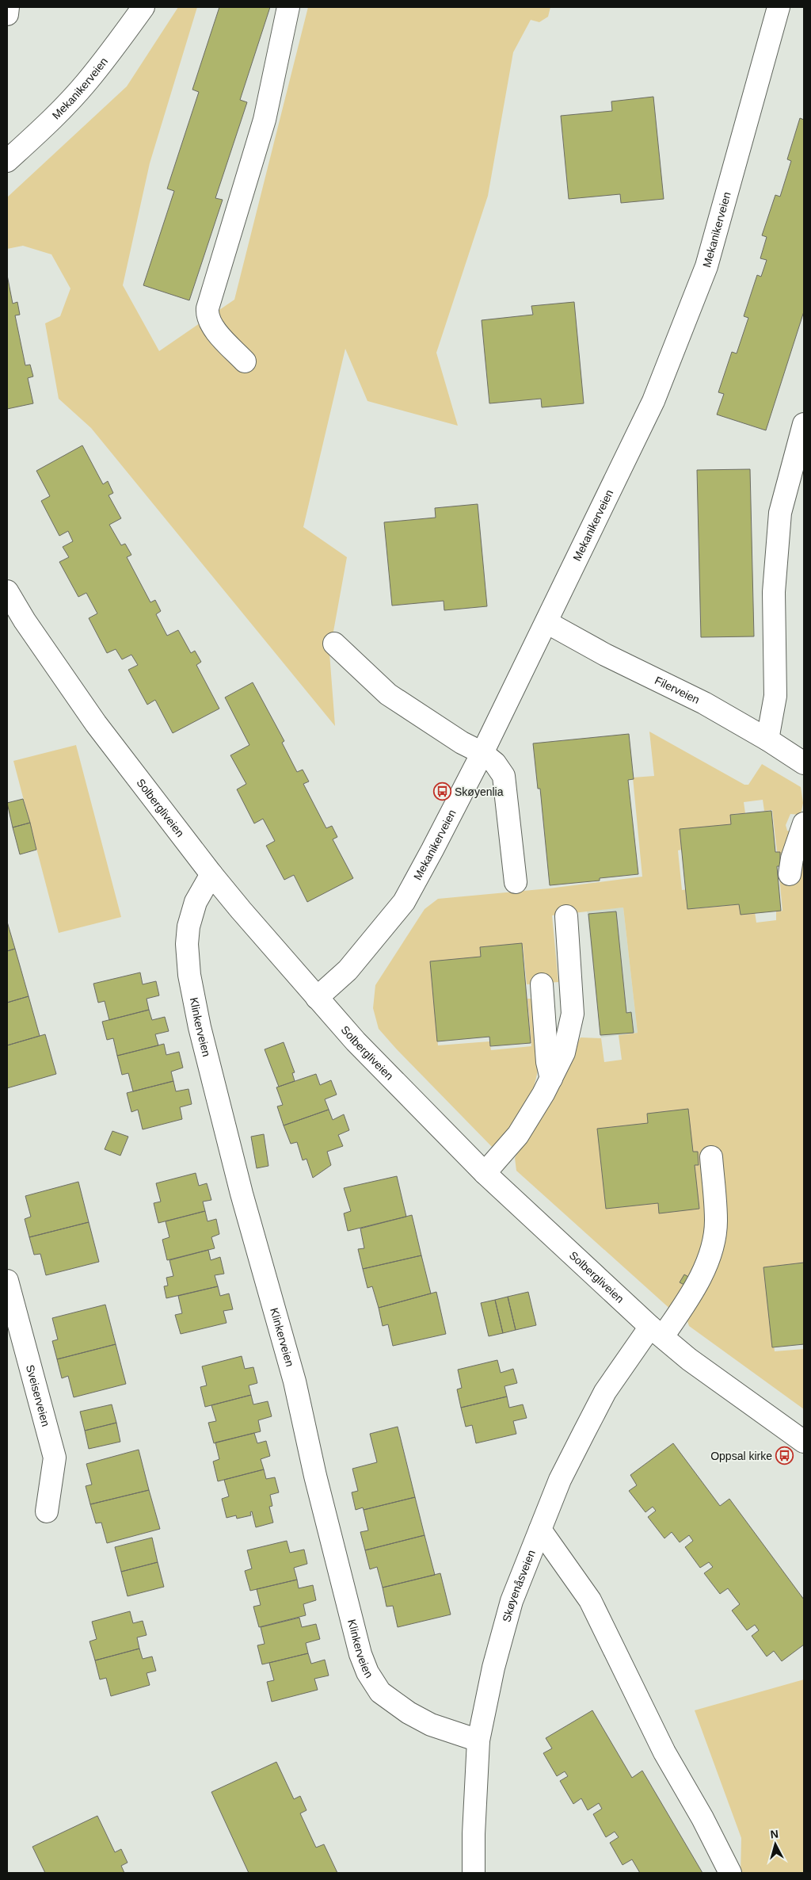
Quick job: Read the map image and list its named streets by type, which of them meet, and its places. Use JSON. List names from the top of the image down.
{
  "streets": {
    "street": [
      "Mekanikerveien",
      "Filerveien",
      "Solbergliveien",
      "Klinkerveien",
      "Sveiserveien",
      "Skøyenåsveien"
    ]
  },
  "crossings": [
    ["Mekanikerveien", "Filerveien"],
    ["Mekanikerveien", "Solbergliveien"],
    ["Solbergliveien", "Klinkerveien"],
    ["Solbergliveien", "Skøyenåsveien"],
    ["Klinkerveien", "Skøyenåsveien"]
  ],
  "places": {
    "bus stop": ["Skøyenlia", "Oppsal kirke"]
  },
  "north": "top"
}
